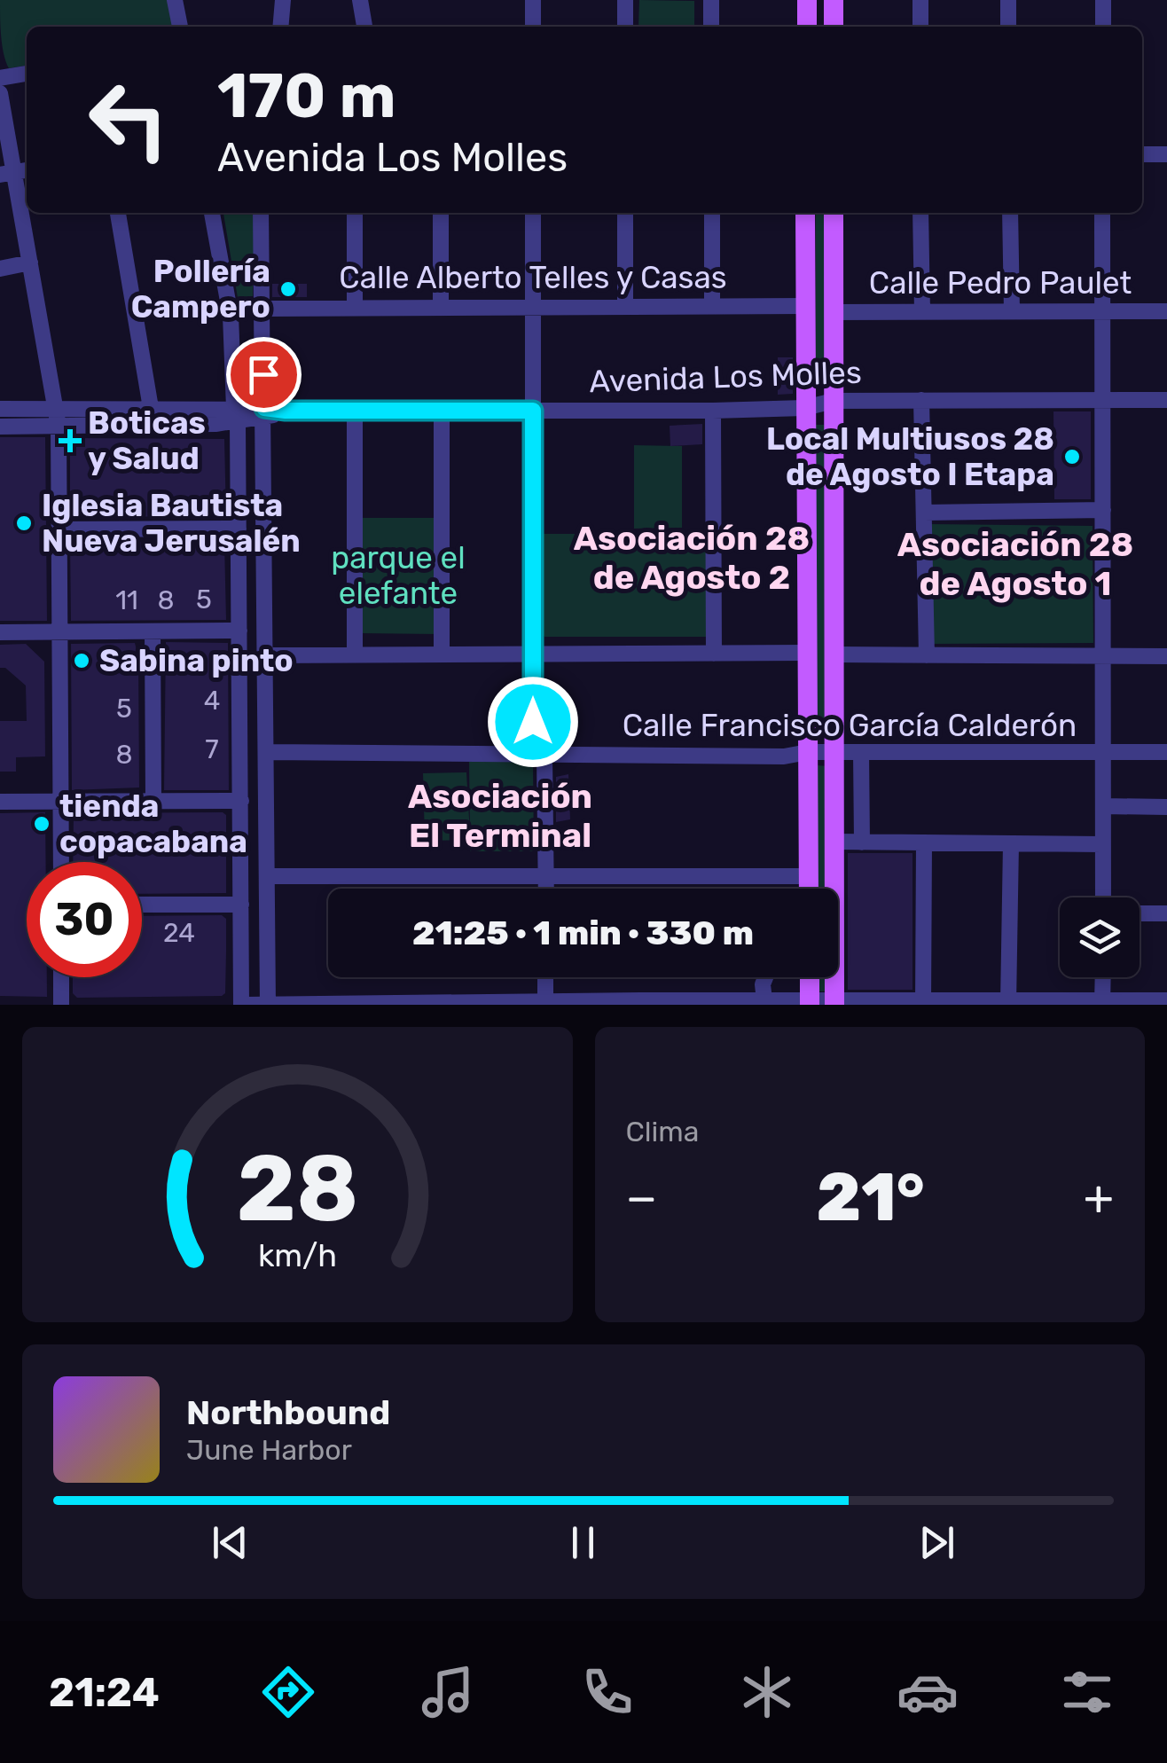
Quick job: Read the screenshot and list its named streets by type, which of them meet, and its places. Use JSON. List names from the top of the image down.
{
  "streets": {
    "street": [
      "Calle Alberto Telles y Casas",
      "Calle Pedro Paulet",
      "Avenida Los Molles",
      "Calle Francisco García Calderón"
    ]
  },
  "districts": ["Asociación 28 de Agosto 2", "Asociación 28 de Agosto 1", "Asociación El Terminal"],
  "parks": ["parque el elefante"],
  "places": {
    "other": [
      "Pollería Campero",
      "Local Multiusos 28 de Agosto I Etapa",
      "Iglesia Bautista Nueva Jerusalén",
      "Sabina pinto",
      "tienda copacabana"
    ],
    "health": ["Boticas y Salud"]
  },
  "house_numbers": [
    "5",
    "11",
    "8",
    "4",
    "5",
    "7",
    "8",
    "24"
  ],
  "page": {
    "turn": ["170 m", "Avenida Los Molles"],
    "limit": "30",
    "trip": "21:25 · 1 min · 330 m",
    "tile": "Clima",
    "heat": ["−", "21°", "+"],
    "song": ["Northbound", "June Harbor"],
    "tabs": "21:24",
    "gauge": ["28", "km/h"]
  }
}
